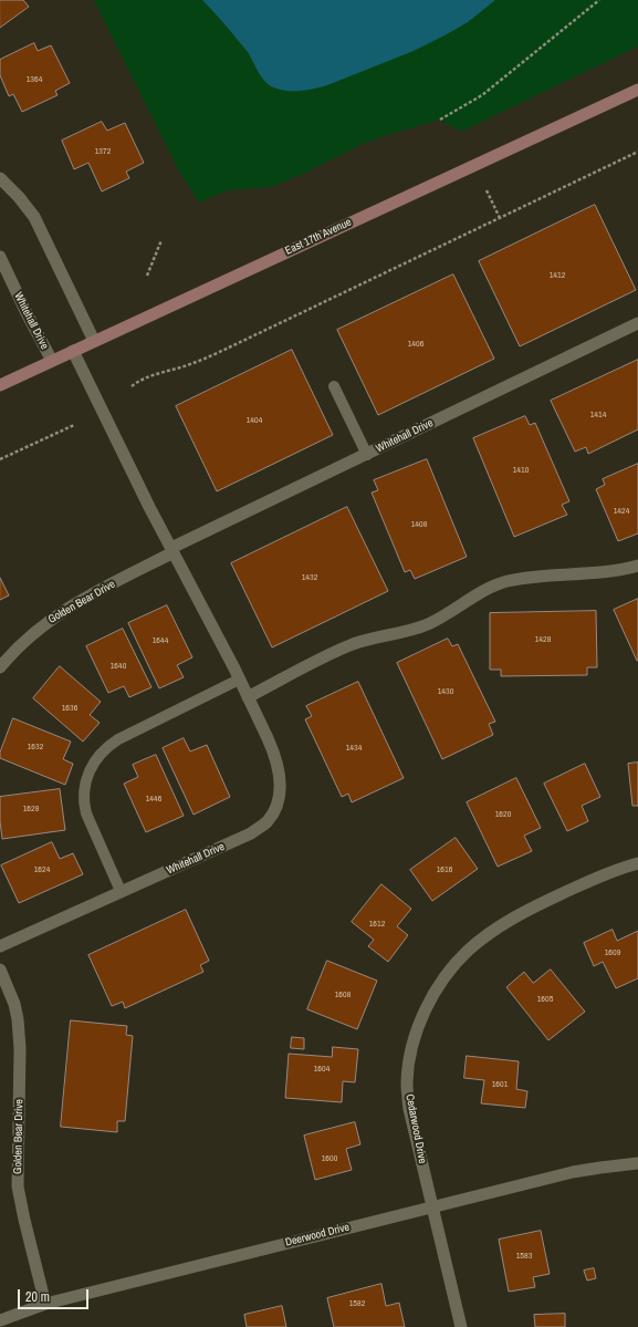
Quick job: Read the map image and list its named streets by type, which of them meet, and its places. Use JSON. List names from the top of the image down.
{
  "streets": {
    "main road": ["East 17th Avenue"],
    "street": [
      "Whitehall Drive",
      "Golden Bear Drive",
      "Cedarwood Drive",
      "Deerwood Drive"
    ]
  },
  "crossings": [
    ["East 17th Avenue", "Whitehall Drive"],
    ["Whitehall Drive", "Golden Bear Drive"],
    ["Golden Bear Drive", "Deerwood Drive"],
    ["Cedarwood Drive", "Deerwood Drive"]
  ],
  "house_numbers": [
    "1364",
    "1372",
    "1412",
    "1406",
    "1414",
    "1404",
    "1410",
    "1424",
    "1408",
    "1432",
    "1428",
    "1644",
    "1640",
    "1430",
    "1636",
    "1632",
    "1434",
    "1446",
    "1628",
    "1620",
    "1624",
    "1616",
    "1612",
    "1609",
    "1608",
    "1605",
    "1604",
    "1601",
    "1600",
    "1583",
    "1582"
  ],
  "scale_bar": "20 m"
}
